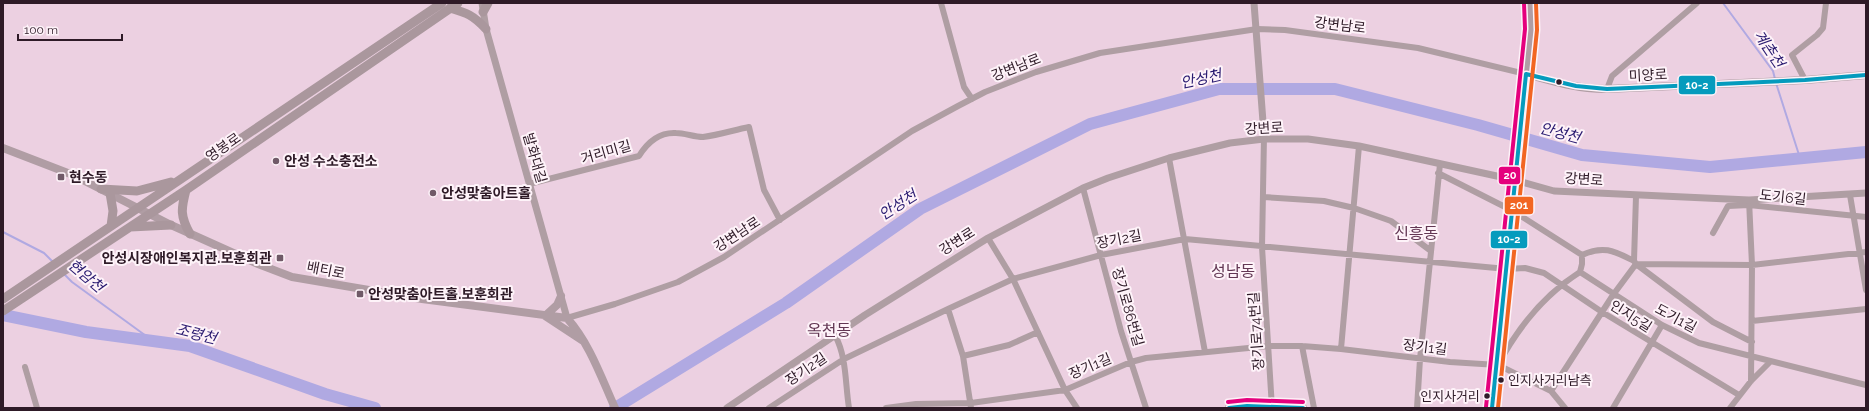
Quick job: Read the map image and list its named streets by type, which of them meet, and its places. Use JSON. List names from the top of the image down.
{
  "streets": {
    "main road": ["미양로", "영봉로", "배티로"],
    "street": [
      "강변남로",
      "강변로",
      "거리미길",
      "발화대길",
      "도기6길",
      "장기2길",
      "장기로86번길",
      "인지5길",
      "도기1길",
      "장기로74번길",
      "장기1길"
    ]
  },
  "crossings": [
    ["강변남로", "미양로"],
    ["강변남로", "거리미길"],
    ["강변남로", "발화대길"],
    ["강변남로", "배티로"],
    ["강변로", "도기6길"],
    ["강변로", "장기로86번길"],
    ["강변로", "장기로74번길"],
    ["영봉로", "배티로"],
    ["거리미길", "발화대길"],
    ["발화대길", "배티로"],
    ["장기2길", "장기로86번길"],
    ["장기2길", "인지5길"],
    ["장기2길", "장기로74번길"],
    ["장기로86번길", "장기1길"],
    ["장기로74번길", "장기1길"]
  ],
  "districts": ["신흥동", "성남동", "옥천동"],
  "water": [
    "계촌천",
    "안성천",
    "현암천",
    "조령천"
  ],
  "places": {
    "other": [
      "안성 수소충전소",
      "안성맞춤아트홀",
      "인지사거리남측",
      "인지사거리"
    ],
    "transit": ["현수동", "안성시장애인복지관.보훈회관", "안성맞춤아트홀.보훈회관"]
  },
  "lines": ["transit line 201", "transit line 20", "transit line 10-2"],
  "scale_bar": "100 m"
}
